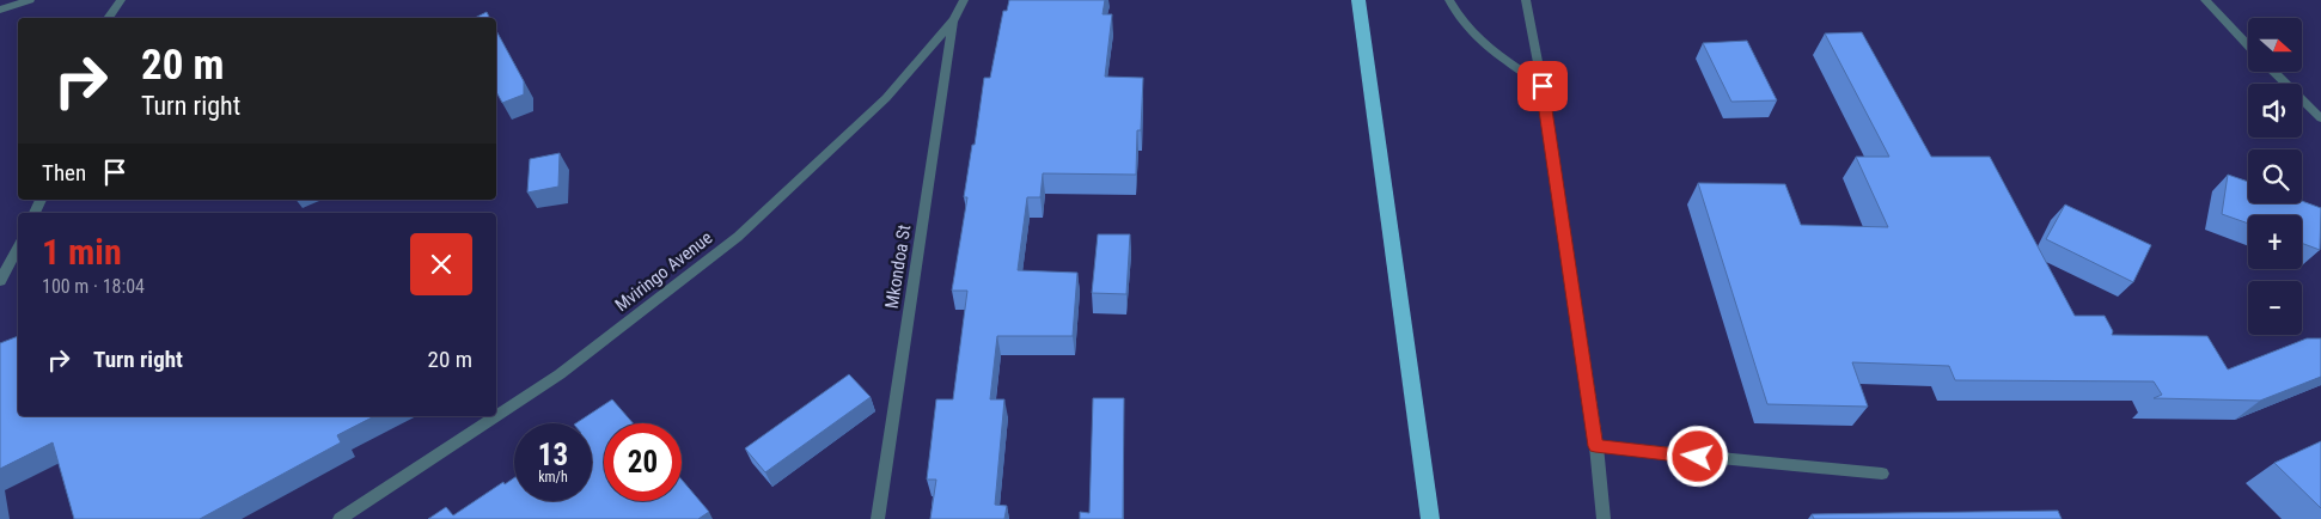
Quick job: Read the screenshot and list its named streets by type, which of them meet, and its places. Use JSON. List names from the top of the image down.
{
  "streets": {
    "street": ["Mkondoa St", "Mviringo Avenue"]
  },
  "crossings": [
    ["Mkondoa St", "Mviringo Avenue"]
  ],
  "north": "right",
  "page": {
    "map_buttons": ["+", "−"],
    "turn": ["20 m", "Turn right"],
    "then": "Then",
    "heading": ["1 min", "100 m · 18:04"],
    "list": [
      {
        "name": "Turn right",
        "value": "20 m"
      }
    ],
    "speed": "13 km/h",
    "limit": "20"
  }
}
